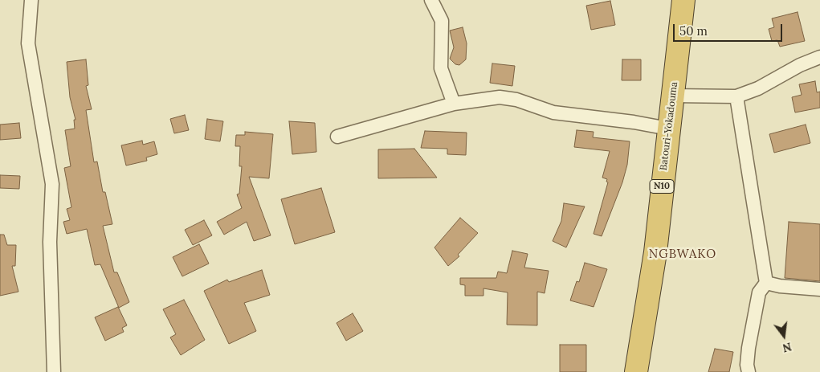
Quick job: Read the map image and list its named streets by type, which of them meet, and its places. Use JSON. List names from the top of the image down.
{
  "streets": {
    "highway": ["Batouri-Yokadouma", "N10"]
  },
  "districts": ["NGBWAKO"],
  "scale_bar": "50 m",
  "north": "bottom"
}
